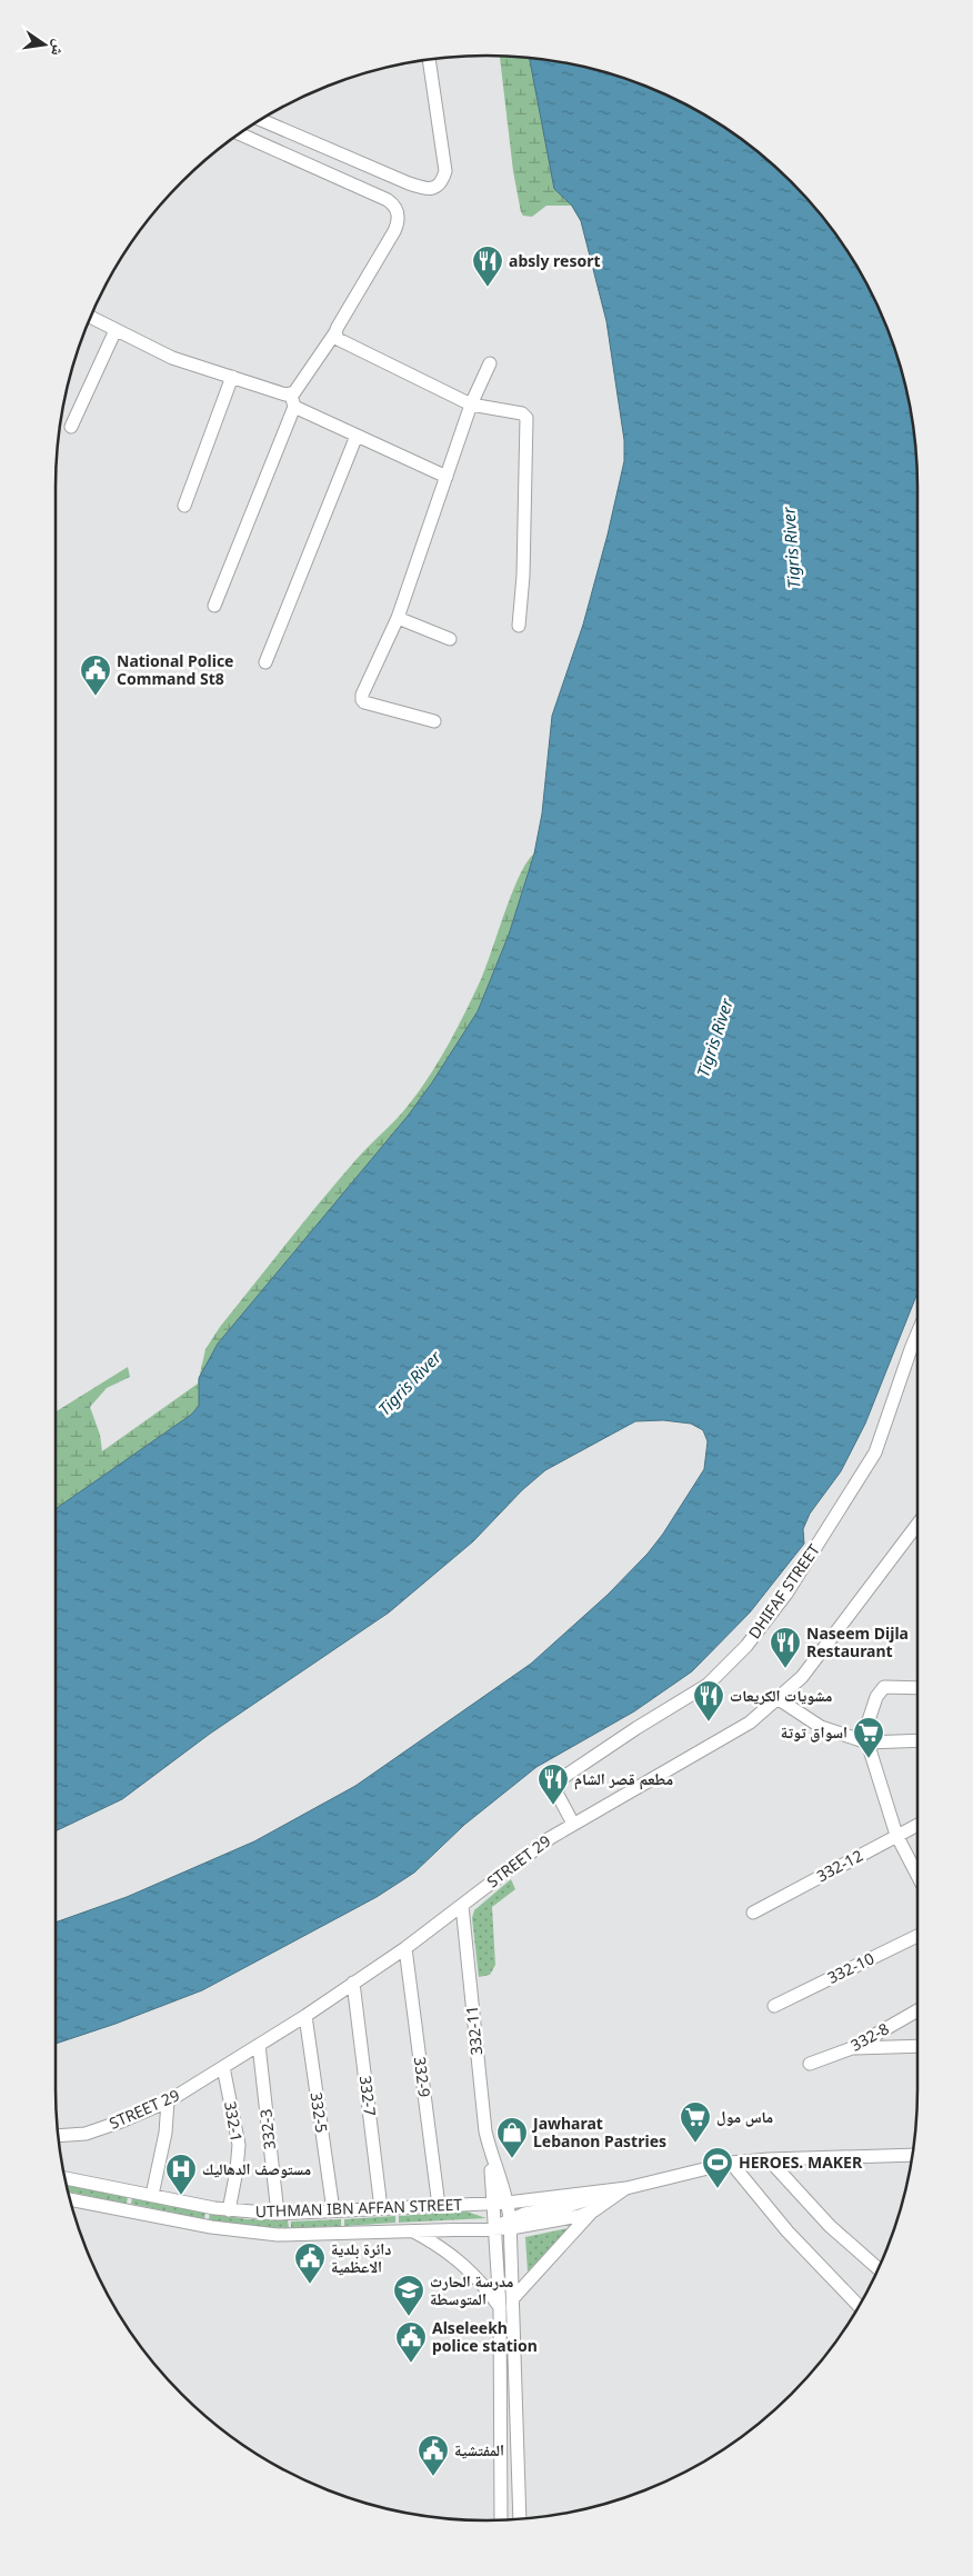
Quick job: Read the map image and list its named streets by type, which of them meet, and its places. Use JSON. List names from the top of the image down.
{
  "streets": {
    "street": [
      "DHIFAF STREET",
      "STREET 29",
      "332-12",
      "332-10",
      "332-11",
      "332-8",
      "332-9",
      "332-7",
      "332-5",
      "332-1",
      "332-3",
      "UTHMAN IBN AFFAN STREET"
    ]
  },
  "crossings": [
    ["DHIFAF STREET", "STREET 29"],
    ["STREET 29", "332-11"],
    ["STREET 29", "332-9"],
    ["STREET 29", "332-7"],
    ["STREET 29", "332-5"],
    ["STREET 29", "332-1"],
    ["STREET 29", "332-3"],
    ["332-11", "UTHMAN IBN AFFAN STREET"],
    ["332-9", "UTHMAN IBN AFFAN STREET"],
    ["332-7", "UTHMAN IBN AFFAN STREET"],
    ["332-5", "UTHMAN IBN AFFAN STREET"],
    ["332-1", "UTHMAN IBN AFFAN STREET"],
    ["332-3", "UTHMAN IBN AFFAN STREET"]
  ],
  "water": ["Tigris River"],
  "places": {
    "restaurant": [
      "absly resort",
      "Naseem Dijla Restaurant",
      "مشويات الكريعات",
      "مطعم قصر الشام"
    ],
    "public building": [
      "National Police Command St8",
      "دائرة بلدية الاعظمية",
      "Alseleekh police station",
      "المفتشية"
    ],
    "supermarket": ["اسواق توتة", "ماس مول"],
    "shop": ["Jawharat Lebanon Pastries"],
    "sports": ["HEROES. MAKER"],
    "hospital": ["مستوصف الدهاليك"],
    "school or university": ["مدرسة الحارث المتوسطة"]
  },
  "north": "right"
}
